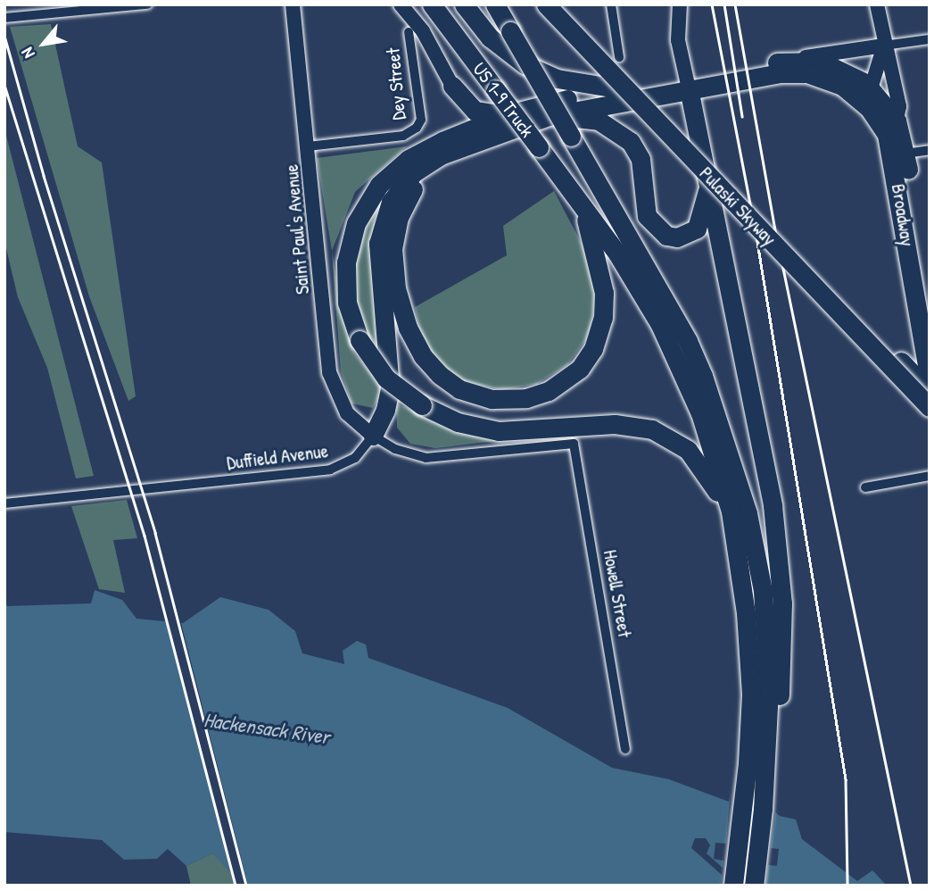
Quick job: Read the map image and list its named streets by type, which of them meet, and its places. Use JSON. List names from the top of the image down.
{
  "streets": {
    "highway": ["US 1-9 Truck", "Pulaski Skyway", "Broadway"],
    "street": [
      "Dey Street",
      "Saint Paul's Avenue",
      "Duffield Avenue",
      "Howell Street"
    ]
  },
  "crossings": [
    ["Dey Street", "Saint Paul's Avenue"],
    ["Saint Paul's Avenue", "Duffield Avenue"],
    ["Saint Paul's Avenue", "Howell Street"],
    ["Duffield Avenue", "Howell Street"]
  ],
  "water": ["Hackensack River"],
  "north": "bottom left"
}
